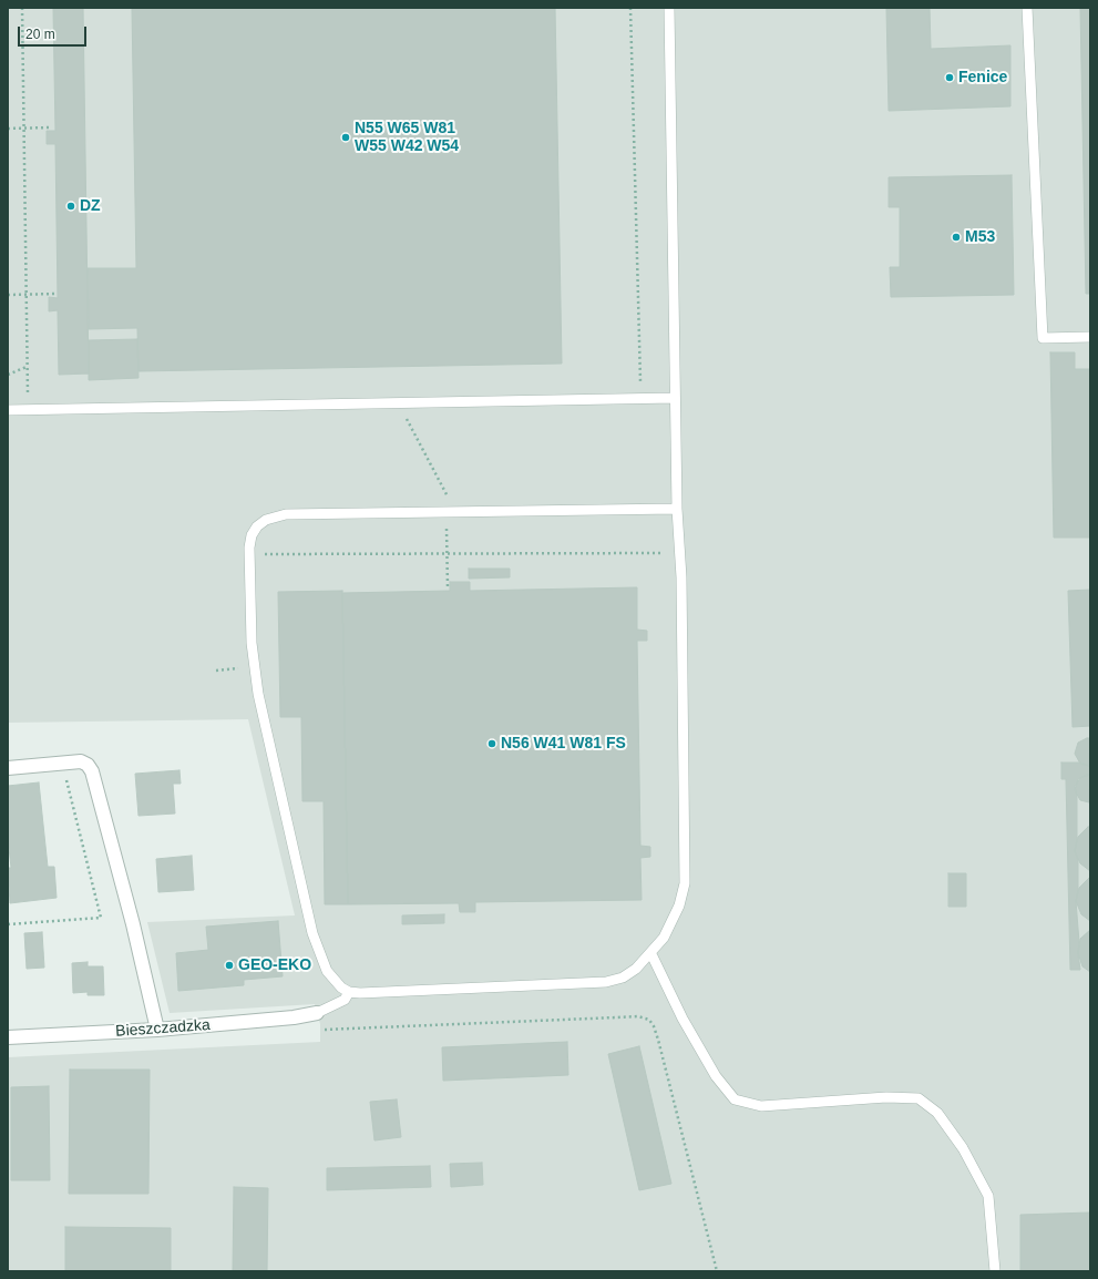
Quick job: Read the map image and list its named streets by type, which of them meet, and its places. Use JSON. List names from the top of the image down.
{
  "streets": {
    "street": ["Bieszczadzka"]
  },
  "places": [
    "Fenice",
    "N55 W65 W81 W55 W42 W54",
    "DZ",
    "M53",
    "N56 W41 W81 FS",
    "GEO-EKO"
  ],
  "scale_bar": "20 m"
}
